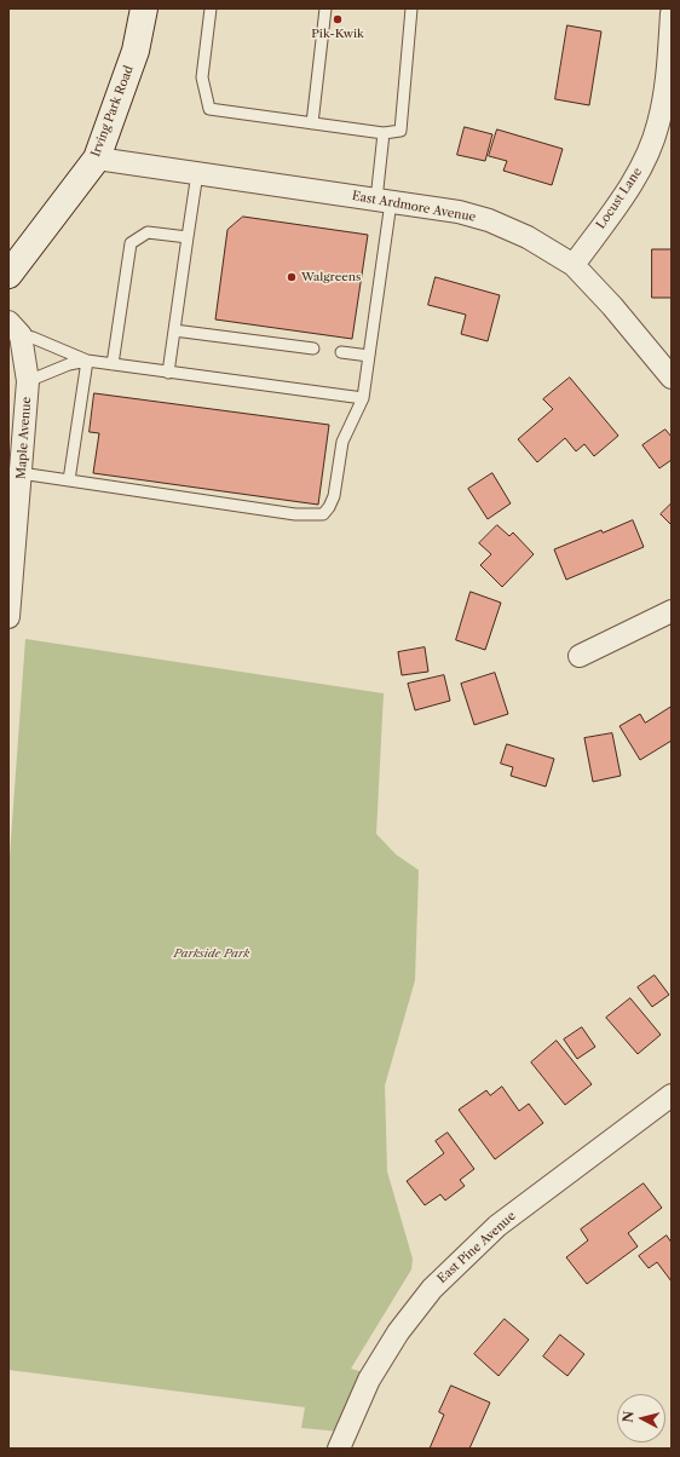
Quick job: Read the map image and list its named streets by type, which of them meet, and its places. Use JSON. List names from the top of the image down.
{
  "streets": {
    "main road": ["Irving Park Road"],
    "street": [
      "Locust Lane",
      "East Ardmore Avenue",
      "Maple Avenue",
      "East Pine Avenue"
    ]
  },
  "crossings": [
    ["Irving Park Road", "East Ardmore Avenue"],
    ["Locust Lane", "East Ardmore Avenue"]
  ],
  "parks": ["Parkside Park"],
  "places": ["Pik-Kwik", "Walgreens"],
  "north": "left"
}
